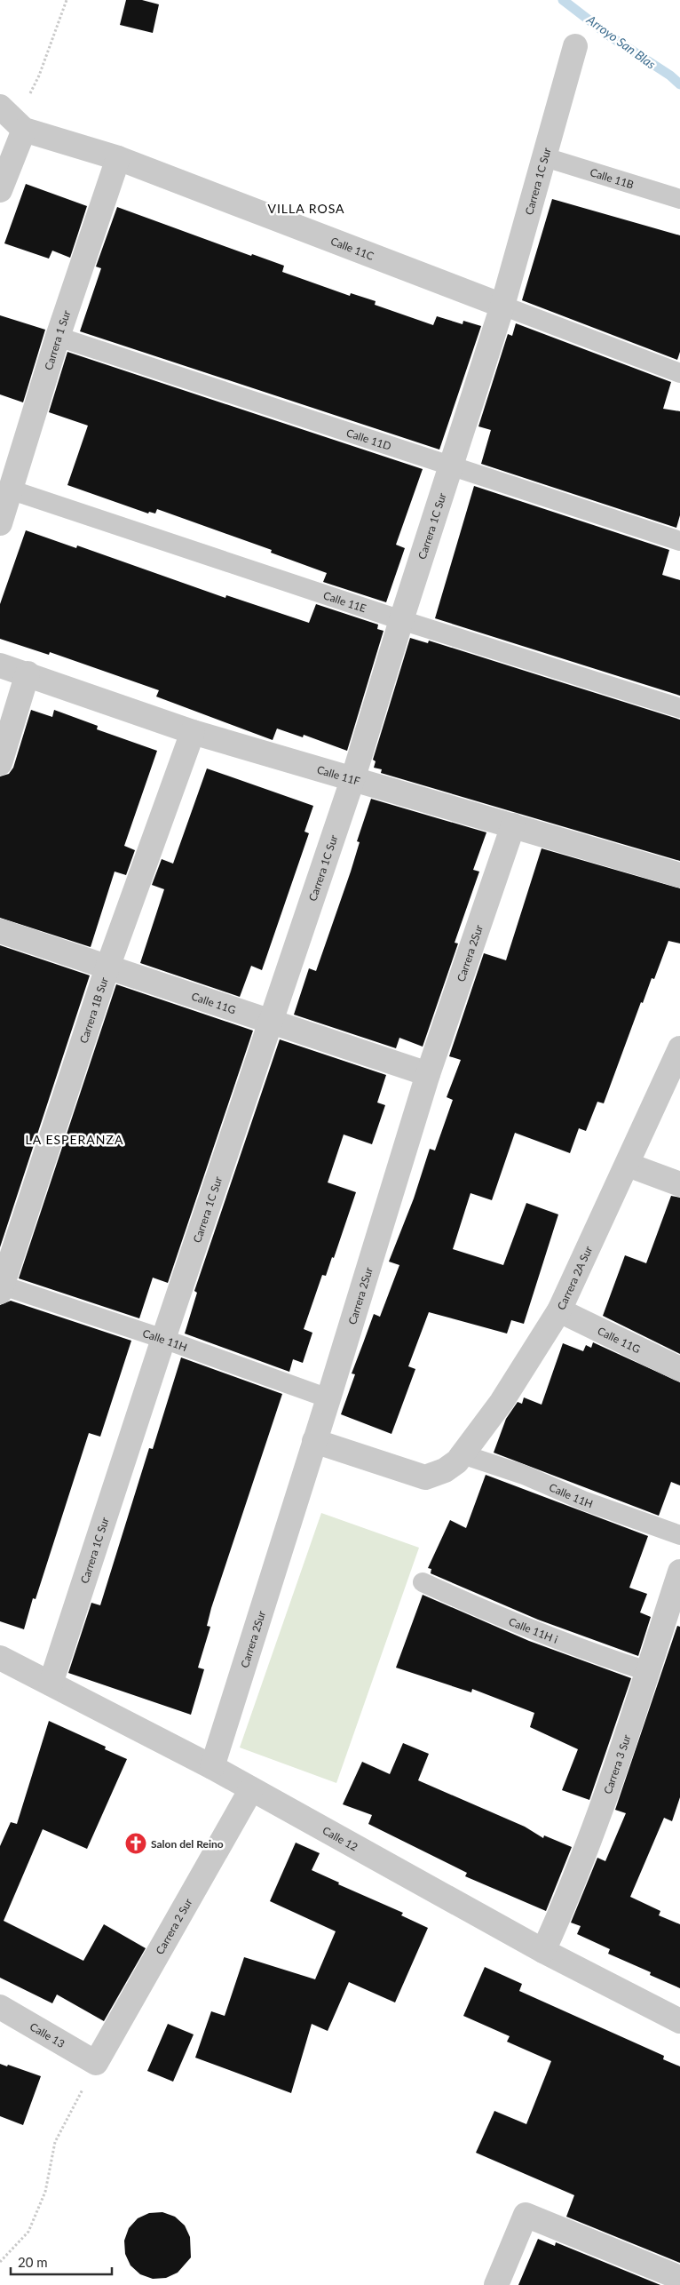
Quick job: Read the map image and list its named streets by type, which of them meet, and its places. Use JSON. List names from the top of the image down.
{
  "streets": {
    "street": [
      "Carrera 1C Sur",
      "Calle 11C",
      "Carrera 1 Sur",
      "Calle 11F",
      "Carrera 2Sur",
      "Calle 11G",
      "Carrera 1B Sur",
      "Carrera 2A Sur",
      "Carrera 3 Sur",
      "Calle 12",
      "Carrera 2 Sur",
      "Calle 13"
    ],
    "lane": [
      "Calle 11B",
      "Calle 11D",
      "Calle 11E",
      "Calle 11H",
      "Calle 11H i"
    ]
  },
  "crossings": [
    ["Calle 11B", "Carrera 1C Sur"],
    ["Carrera 1C Sur", "Calle 11C"],
    ["Carrera 1C Sur", "Calle 11D"],
    ["Carrera 1C Sur", "Calle 11E"],
    ["Carrera 1C Sur", "Calle 11F"],
    ["Carrera 1C Sur", "Calle 11G"],
    ["Carrera 1C Sur", "Calle 11H"],
    ["Carrera 1C Sur", "Calle 12"],
    ["Calle 11C", "Carrera 1 Sur"],
    ["Carrera 1 Sur", "Calle 11D"],
    ["Carrera 1 Sur", "Calle 11E"],
    ["Calle 11F", "Carrera 2Sur"],
    ["Calle 11F", "Carrera 1B Sur"],
    ["Carrera 2Sur", "Calle 11G"],
    ["Carrera 2Sur", "Carrera 2A Sur"],
    ["Carrera 2Sur", "Calle 11H"],
    ["Carrera 2Sur", "Calle 12"],
    ["Calle 11G", "Carrera 1B Sur"],
    ["Calle 11G", "Carrera 2A Sur"],
    ["Carrera 1B Sur", "Calle 11H"],
    ["Carrera 2A Sur", "Calle 11H"],
    ["Calle 11H i", "Carrera 3 Sur"],
    ["Carrera 3 Sur", "Calle 12"],
    ["Calle 12", "Carrera 2 Sur"],
    ["Carrera 2 Sur", "Calle 13"]
  ],
  "districts": ["VILLA ROSA", "LA ESPERANZA"],
  "water": ["Arroyo San Blas"],
  "places": {
    "church": ["Salon del Reino"]
  },
  "scale_bar": "20 m"
}
